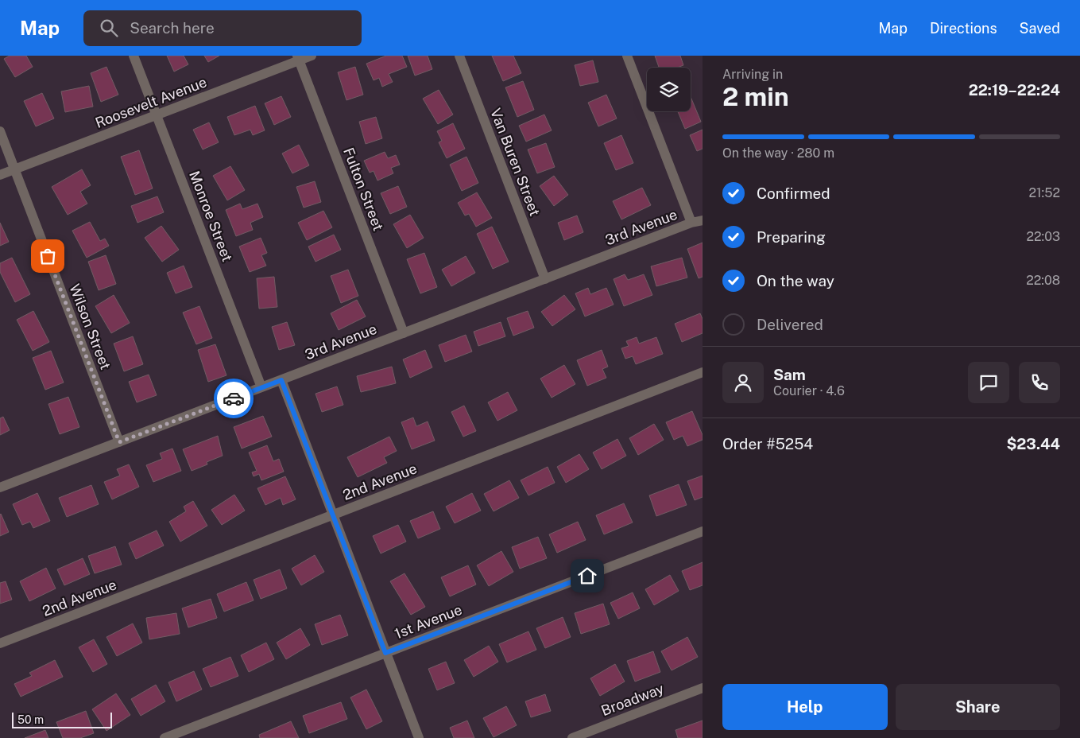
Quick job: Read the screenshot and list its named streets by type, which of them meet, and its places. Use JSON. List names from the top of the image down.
{
  "streets": {
    "street": [
      "Roosevelt Avenue",
      "Van Buren Street",
      "Fulton Street",
      "Monroe Street",
      "3rd Avenue",
      "Wilson Street",
      "2nd Avenue",
      "1st Avenue",
      "Broadway"
    ]
  },
  "crossings": [
    ["Roosevelt Avenue", "Fulton Street"],
    ["Roosevelt Avenue", "Monroe Street"],
    ["Roosevelt Avenue", "Wilson Street"],
    ["Van Buren Street", "3rd Avenue"],
    ["Fulton Street", "3rd Avenue"],
    ["Monroe Street", "3rd Avenue"],
    ["3rd Avenue", "Wilson Street"]
  ],
  "scale_bar": "50 m",
  "page": {
    "header": "Map",
    "search": "Search here",
    "nav": ["Map", "Directions", "Saved"],
    "heading": ["2 min", "Arriving in", "22:19–22:24"],
    "panel": [
      "Sam",
      "Courier · 4.6",
      "Order #5254",
      "$23.44"
    ],
    "bar": "On the way · 280 m",
    "list": [
      ["Confirmed", "21:52"],
      ["Preparing", "22:03"],
      ["On the way", "22:08"],
      "Delivered"
    ],
    "buttons": ["Help", "Share"],
    "scale": "50 m"
  }
}
